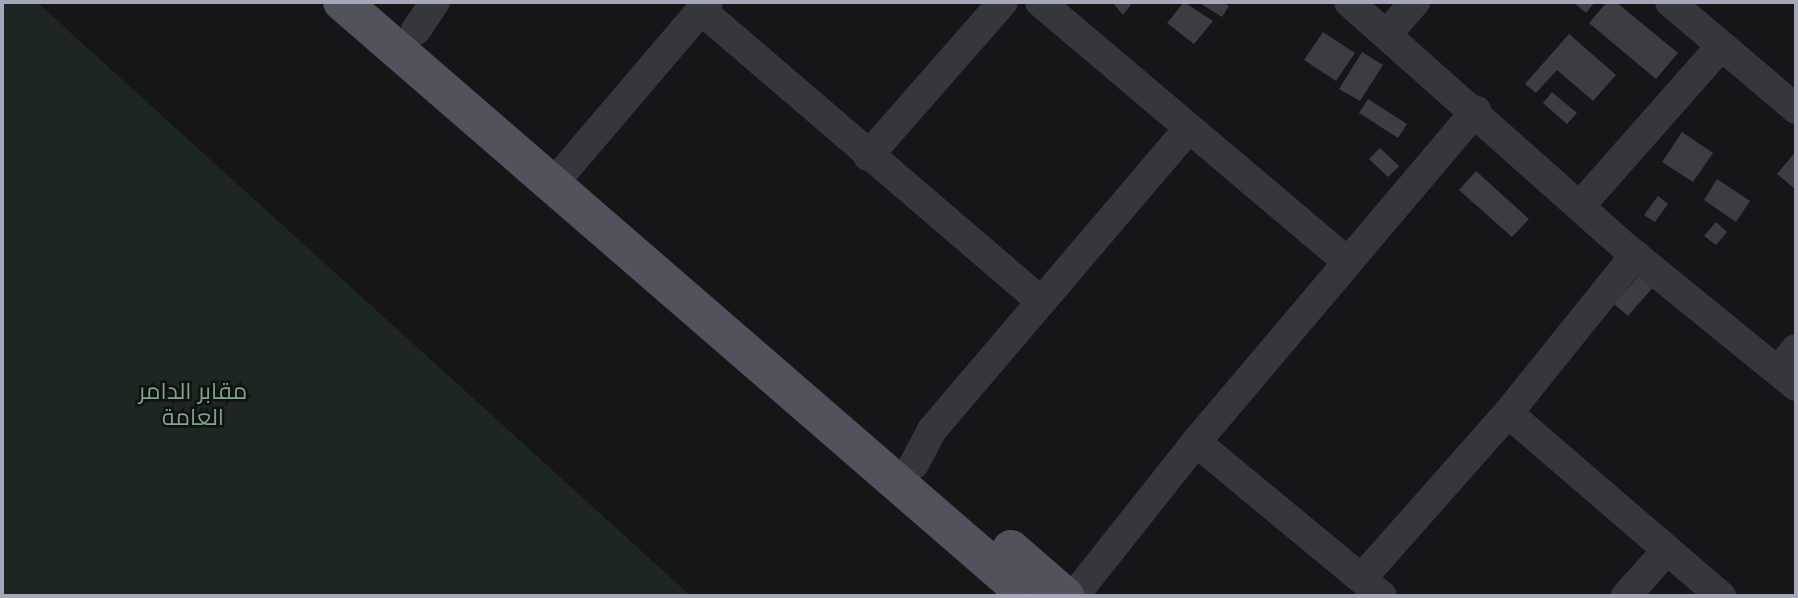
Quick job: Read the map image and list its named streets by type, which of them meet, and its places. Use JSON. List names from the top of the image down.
{
  "parks": ["مقابر الدامر العامة"]
}
